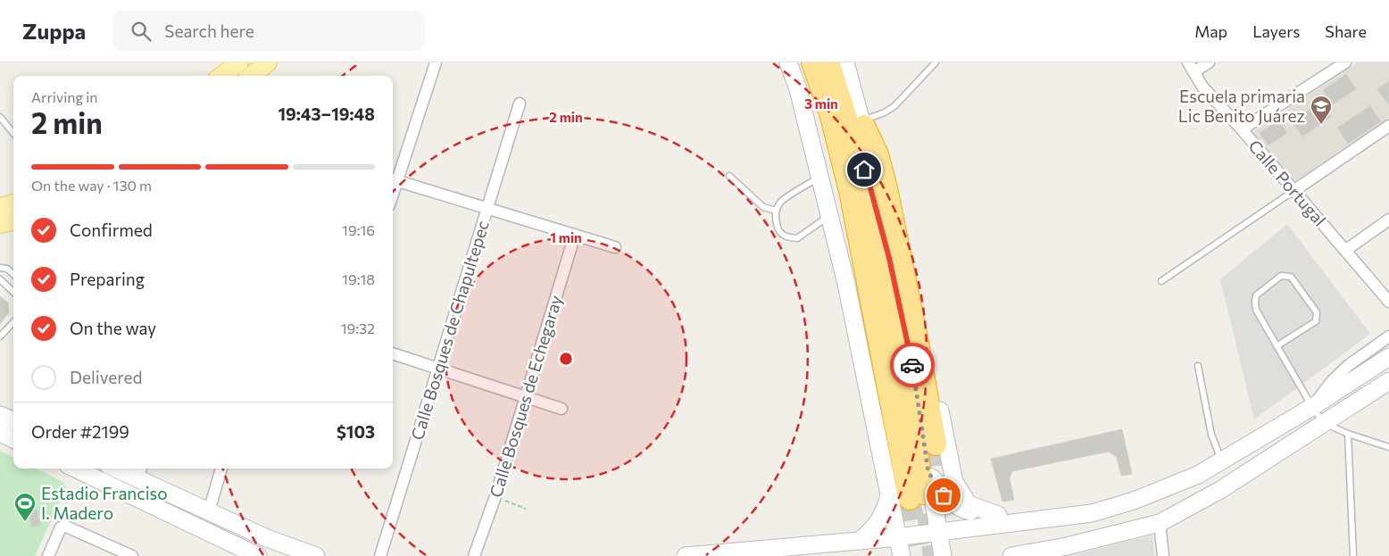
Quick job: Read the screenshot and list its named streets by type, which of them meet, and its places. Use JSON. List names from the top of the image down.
{
  "streets": {
    "street": ["Calle Portugal", "Calle Bosques de Chapultepec", "Calle Bosques de Echegaray"]
  },
  "places": {
    "school or university": ["Escuela primaria Lic Benito Juárez"],
    "sports": ["Estadio Franciso I. Madero"]
  },
  "page": {
    "header": "Zuppa",
    "search": "Search here",
    "nav": ["Map", "Layers", "Share"],
    "heading": ["2 min", "Arriving in", "19:43–19:48"],
    "panel": ["Order #2199", "$103"],
    "bar": "On the way · 130 m",
    "list": [
      ["Confirmed", "19:16"],
      ["Preparing", "19:18"],
      ["On the way", "19:32"],
      "Delivered"
    ]
  },
  "rings": ["3 min", "2 min", "1 min"]
}
